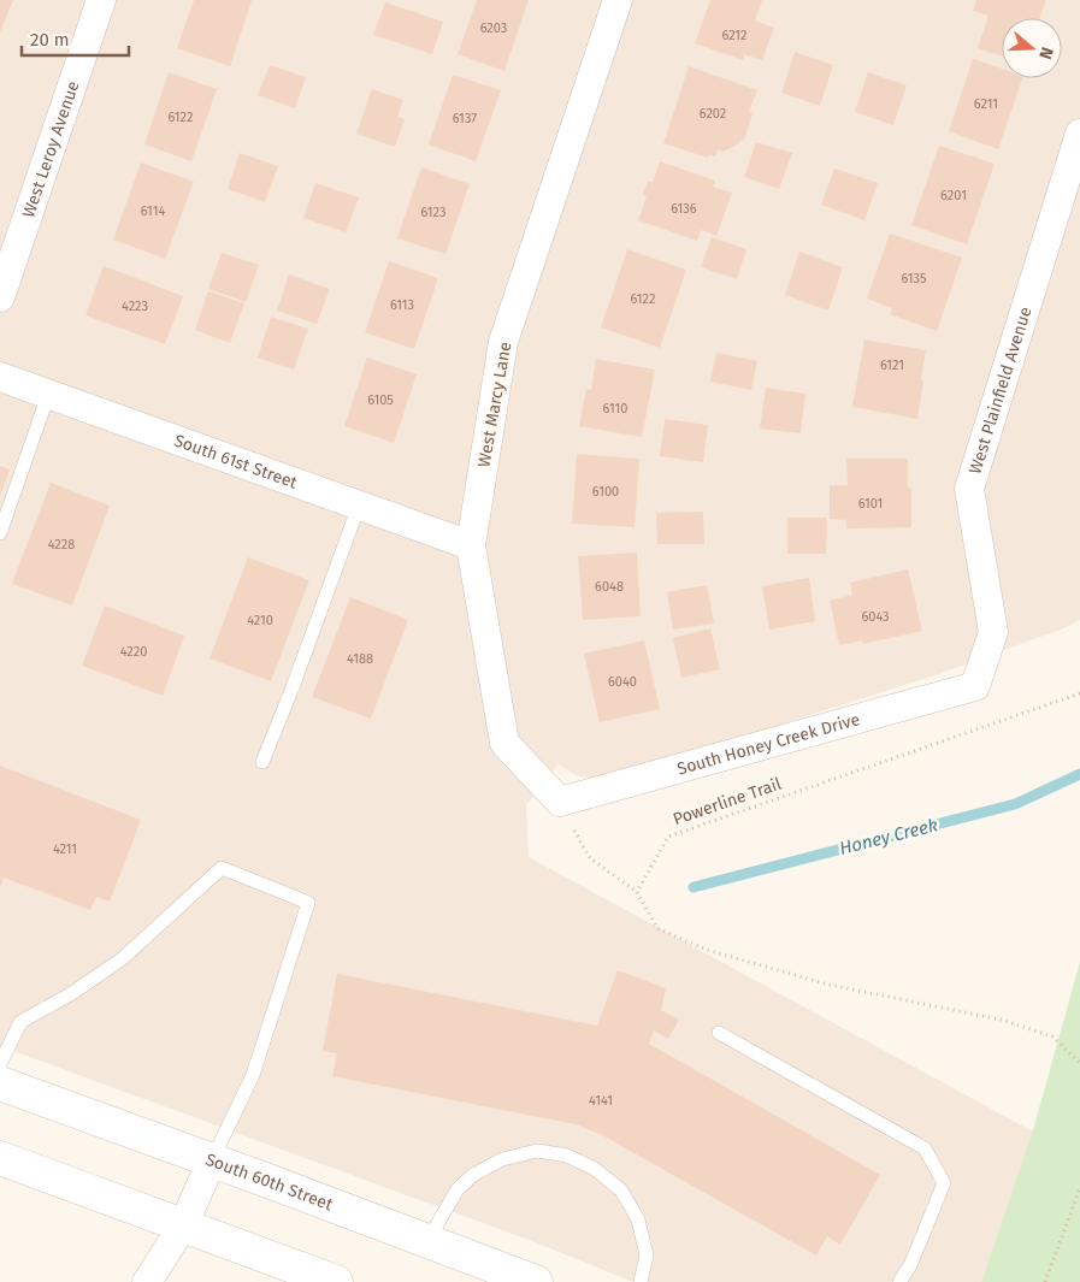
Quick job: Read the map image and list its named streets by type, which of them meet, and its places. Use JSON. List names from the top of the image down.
{
  "streets": {
    "main road": ["South 60th Street"],
    "street": [
      "West Leroy Avenue",
      "West Plainfield Avenue",
      "West Marcy Lane",
      "South 61st Street",
      "South Honey Creek Drive"
    ],
    "path": ["Powerline Trail"]
  },
  "crossings": [
    ["West Plainfield Avenue", "South Honey Creek Drive"],
    ["West Marcy Lane", "South 61st Street"],
    ["West Marcy Lane", "South Honey Creek Drive"]
  ],
  "water": ["Honey Creek"],
  "house_numbers": [
    "6203",
    "6212",
    "6211",
    "6202",
    "6122",
    "6137",
    "6201",
    "6136",
    "6114",
    "6123",
    "6135",
    "6122",
    "6113",
    "4223",
    "6121",
    "6105",
    "6110",
    "6100",
    "6101",
    "4228",
    "6048",
    "6043",
    "4210",
    "4220",
    "4188",
    "6040",
    "4211",
    "4141"
  ],
  "scale_bar": "20 m",
  "north": "right"
}
